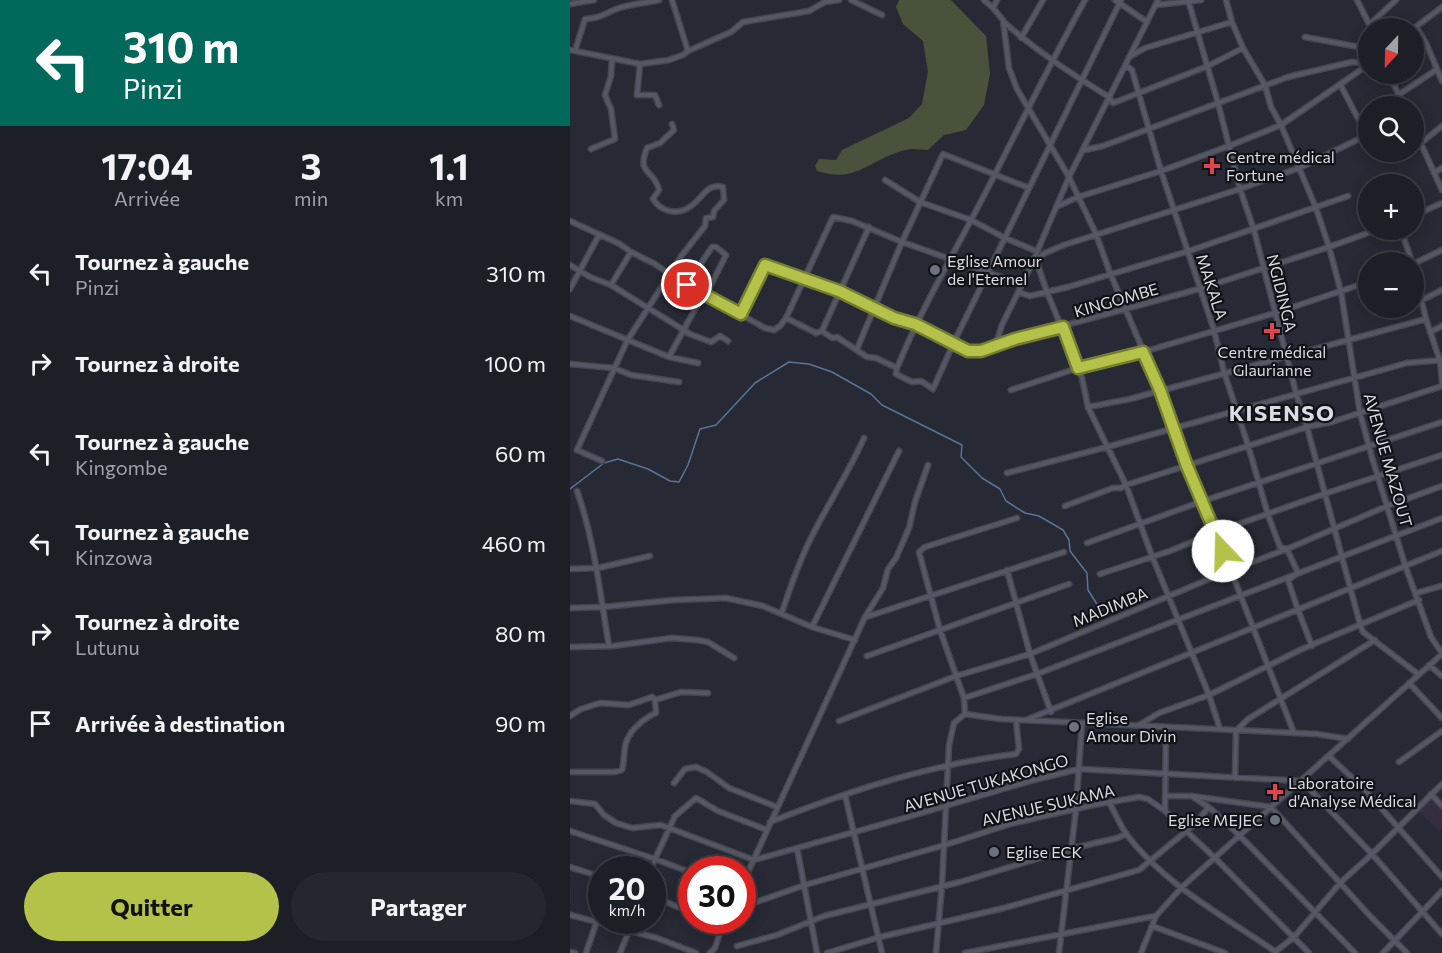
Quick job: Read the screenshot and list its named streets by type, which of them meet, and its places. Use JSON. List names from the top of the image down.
{
  "streets": {
    "street": [
      "MAKALA",
      "NGIDINGA",
      "KINGOMBE",
      "AVENUE MAZOUT",
      "MADIMBA",
      "AVENUE TUKAKONGO",
      "AVENUE SUKAMA"
    ]
  },
  "crossings": [
    ["MAKALA", "KINGOMBE"],
    ["MAKALA", "MADIMBA"],
    ["NGIDINGA", "KINGOMBE"],
    ["NGIDINGA", "MADIMBA"],
    ["KINGOMBE", "AVENUE MAZOUT"],
    ["AVENUE MAZOUT", "MADIMBA"]
  ],
  "districts": ["KISENSO"],
  "places": {
    "health": ["Centre médical Fortune", "Centre médical Glaurianne", "Laboratoire d'Analyse Médical"],
    "other": [
      "Eglise Amour de l'Eternel",
      "Eglise Amour Divin",
      "Eglise MEJEC",
      "Eglise ECK"
    ]
  },
  "north": "bottom",
  "page": {
    "turn": ["310 m", "Pinzi"],
    "map_buttons": ["+", "−"],
    "eta": [
      "17:04",
      "Arrivée",
      "3",
      "min",
      "1.1",
      "km"
    ],
    "list": [
      {
        "name": "Tournez à gauche",
        "note": "Pinzi",
        "value": "310 m"
      },
      {
        "name": "Tournez à droite",
        "value": "100 m"
      },
      {
        "name": "Tournez à gauche",
        "note": "Kingombe",
        "value": "60 m"
      },
      {
        "name": "Tournez à gauche",
        "note": "Kinzowa",
        "value": "460 m"
      },
      {
        "name": "Tournez à droite",
        "note": "Lutunu",
        "value": "80 m"
      },
      {
        "name": "Arrivée à destination",
        "value": "90 m"
      }
    ],
    "speed": "20 km/h",
    "limit": "30",
    "buttons": ["Quitter", "Partager"]
  }
}
